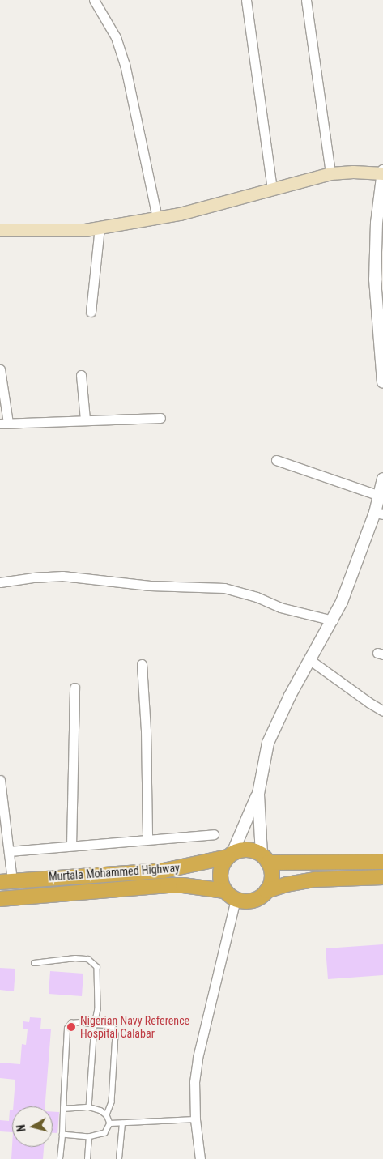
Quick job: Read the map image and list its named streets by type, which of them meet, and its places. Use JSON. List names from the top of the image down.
{
  "streets": {
    "highway": ["Murtala Mohammed Highway"]
  },
  "places": ["Nigerian Navy Reference Hospital Calabar"],
  "north": "left"
}
